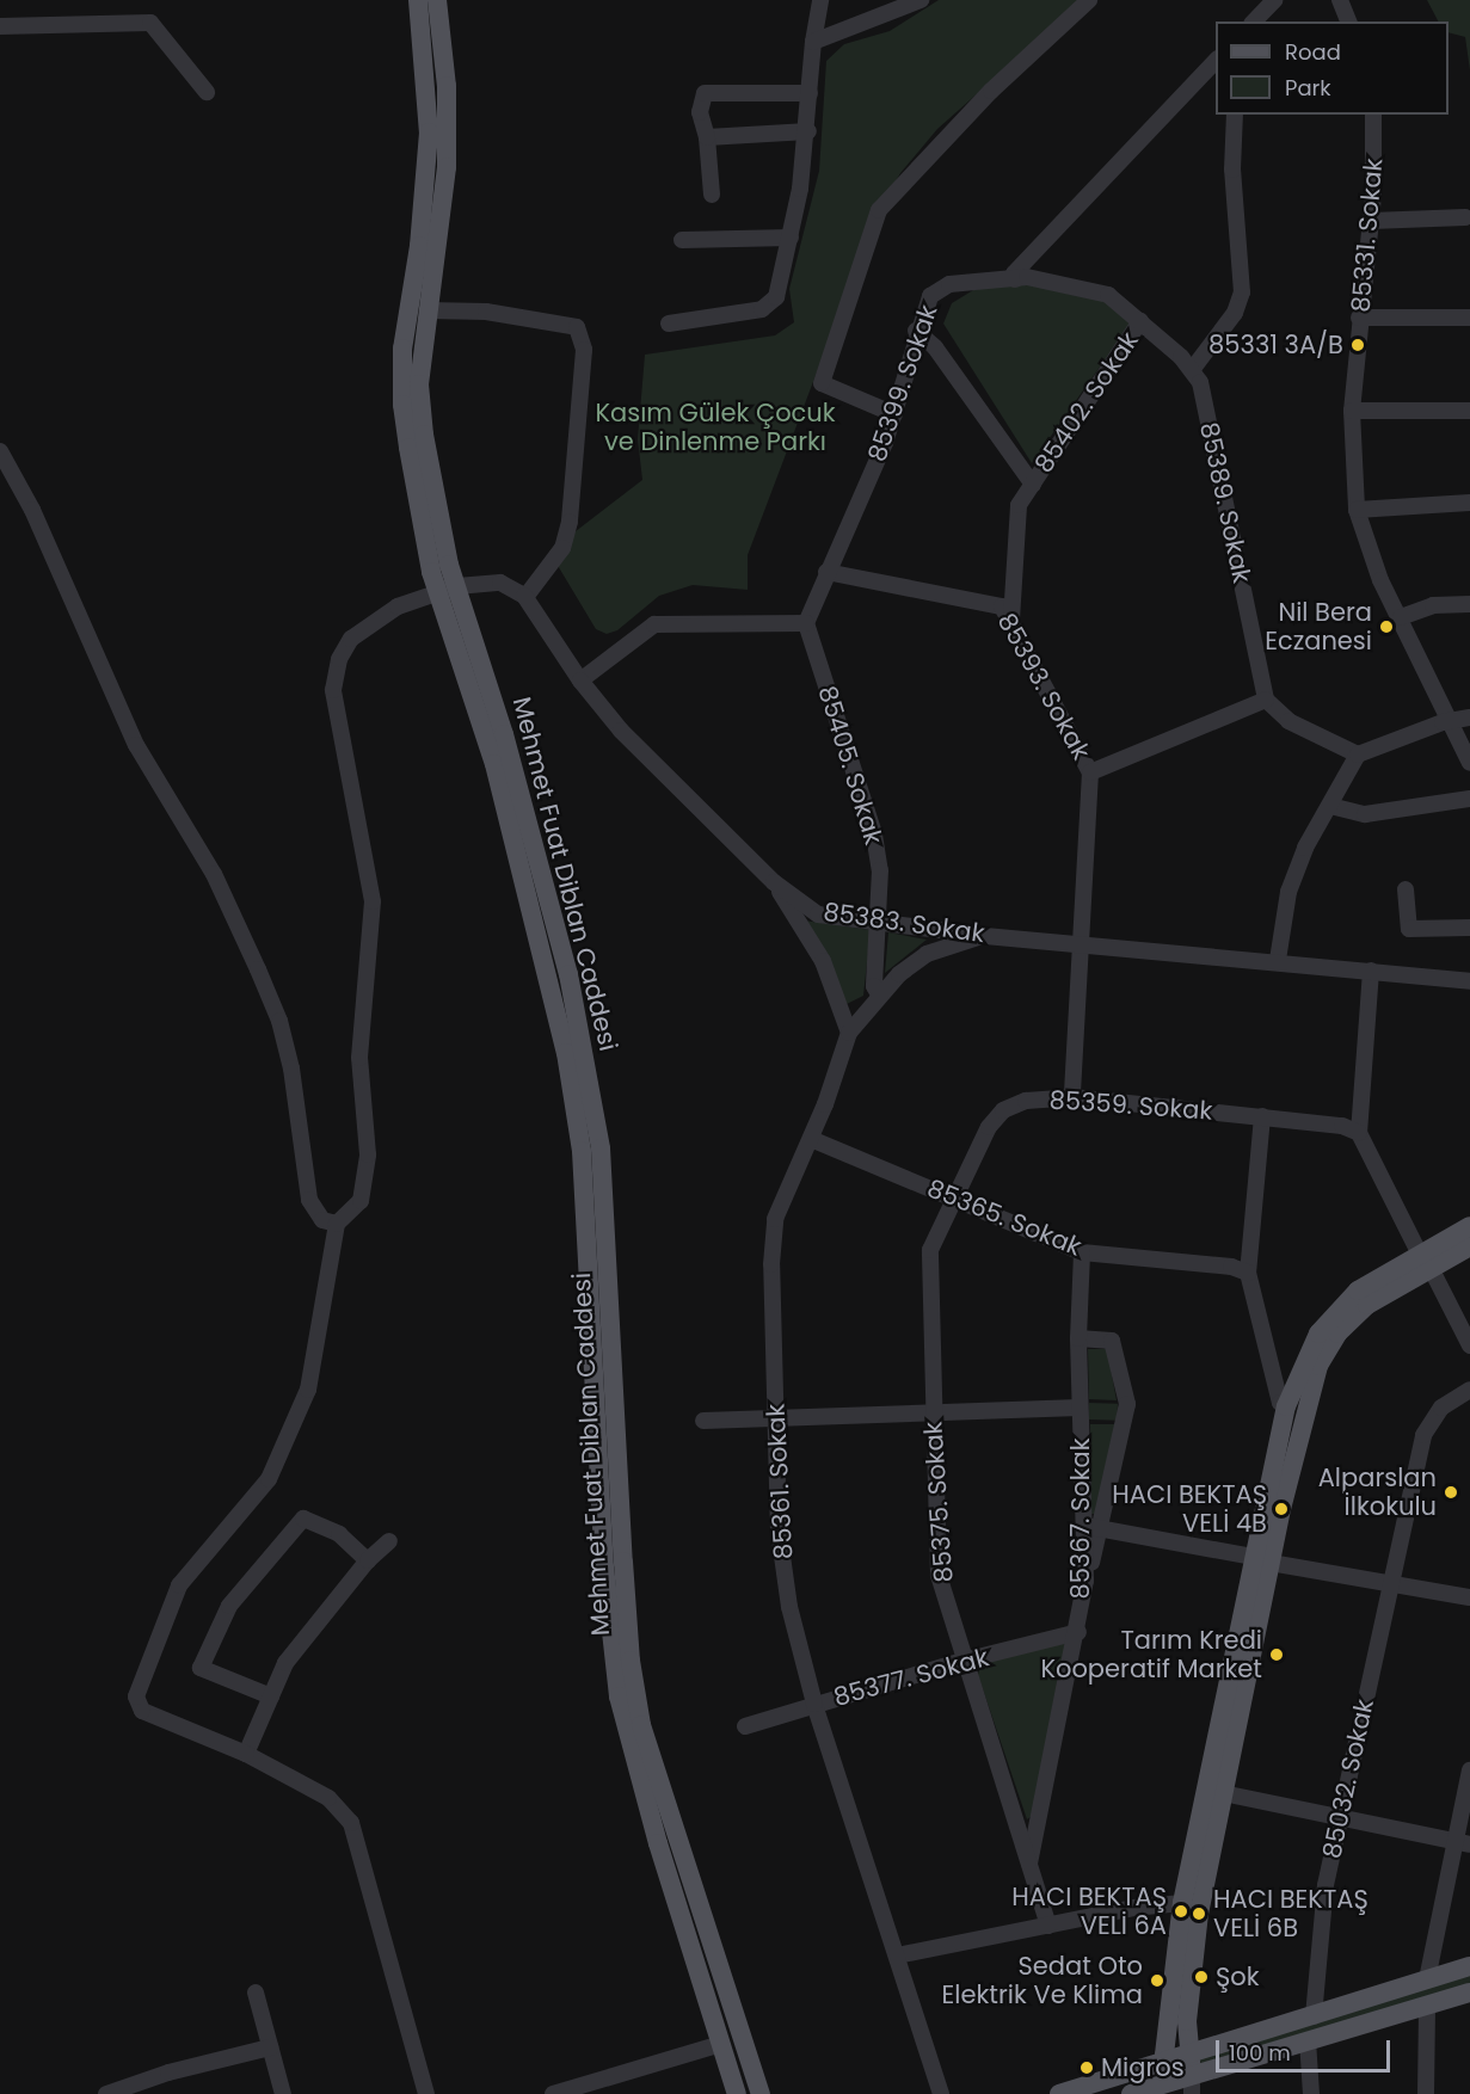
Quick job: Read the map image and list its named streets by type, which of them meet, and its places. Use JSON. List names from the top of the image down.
{
  "streets": {
    "main road": ["Mehmet Fuat Diblan Caddesi"],
    "street": [
      "85331. Sokak",
      "85399. Sokak",
      "85402. Sokak",
      "85389. Sokak",
      "85393. Sokak",
      "85405. Sokak",
      "85383. Sokak",
      "85359. Sokak",
      "85365. Sokak",
      "85361. Sokak",
      "85375. Sokak",
      "85367. Sokak",
      "85377. Sokak",
      "85032. Sokak"
    ]
  },
  "crossings": [
    ["85399. Sokak", "85402. Sokak"],
    ["85399. Sokak", "85389. Sokak"],
    ["85399. Sokak", "85393. Sokak"],
    ["85399. Sokak", "85405. Sokak"],
    ["85402. Sokak", "85393. Sokak"],
    ["85393. Sokak", "85383. Sokak"],
    ["85393. Sokak", "85359. Sokak"],
    ["85405. Sokak", "85383. Sokak"],
    ["85405. Sokak", "85361. Sokak"],
    ["85383. Sokak", "85361. Sokak"],
    ["85359. Sokak", "85365. Sokak"],
    ["85359. Sokak", "85375. Sokak"],
    ["85365. Sokak", "85361. Sokak"],
    ["85365. Sokak", "85375. Sokak"],
    ["85365. Sokak", "85367. Sokak"],
    ["85361. Sokak", "85377. Sokak"],
    ["85375. Sokak", "85367. Sokak"],
    ["85375. Sokak", "85377. Sokak"],
    ["85367. Sokak", "85377. Sokak"]
  ],
  "parks": ["Kasım Gülek Çocuk ve Dinlenme Parkı"],
  "places": [
    "85331 3A/B",
    "Nil Bera Eczanesi",
    "Alparslan İlkokulu",
    "HACI BEKTAŞ VELİ 4B",
    "Tarım Kredi Kooperatif Market",
    "HACI BEKTAŞ VELİ 6A",
    "HACI BEKTAŞ VELİ 6B",
    "Şok",
    "Sedat Oto Elektrik Ve Klima",
    "Migros"
  ],
  "legend": ["Road", "Park"],
  "scale_bar": "100 m"
}
